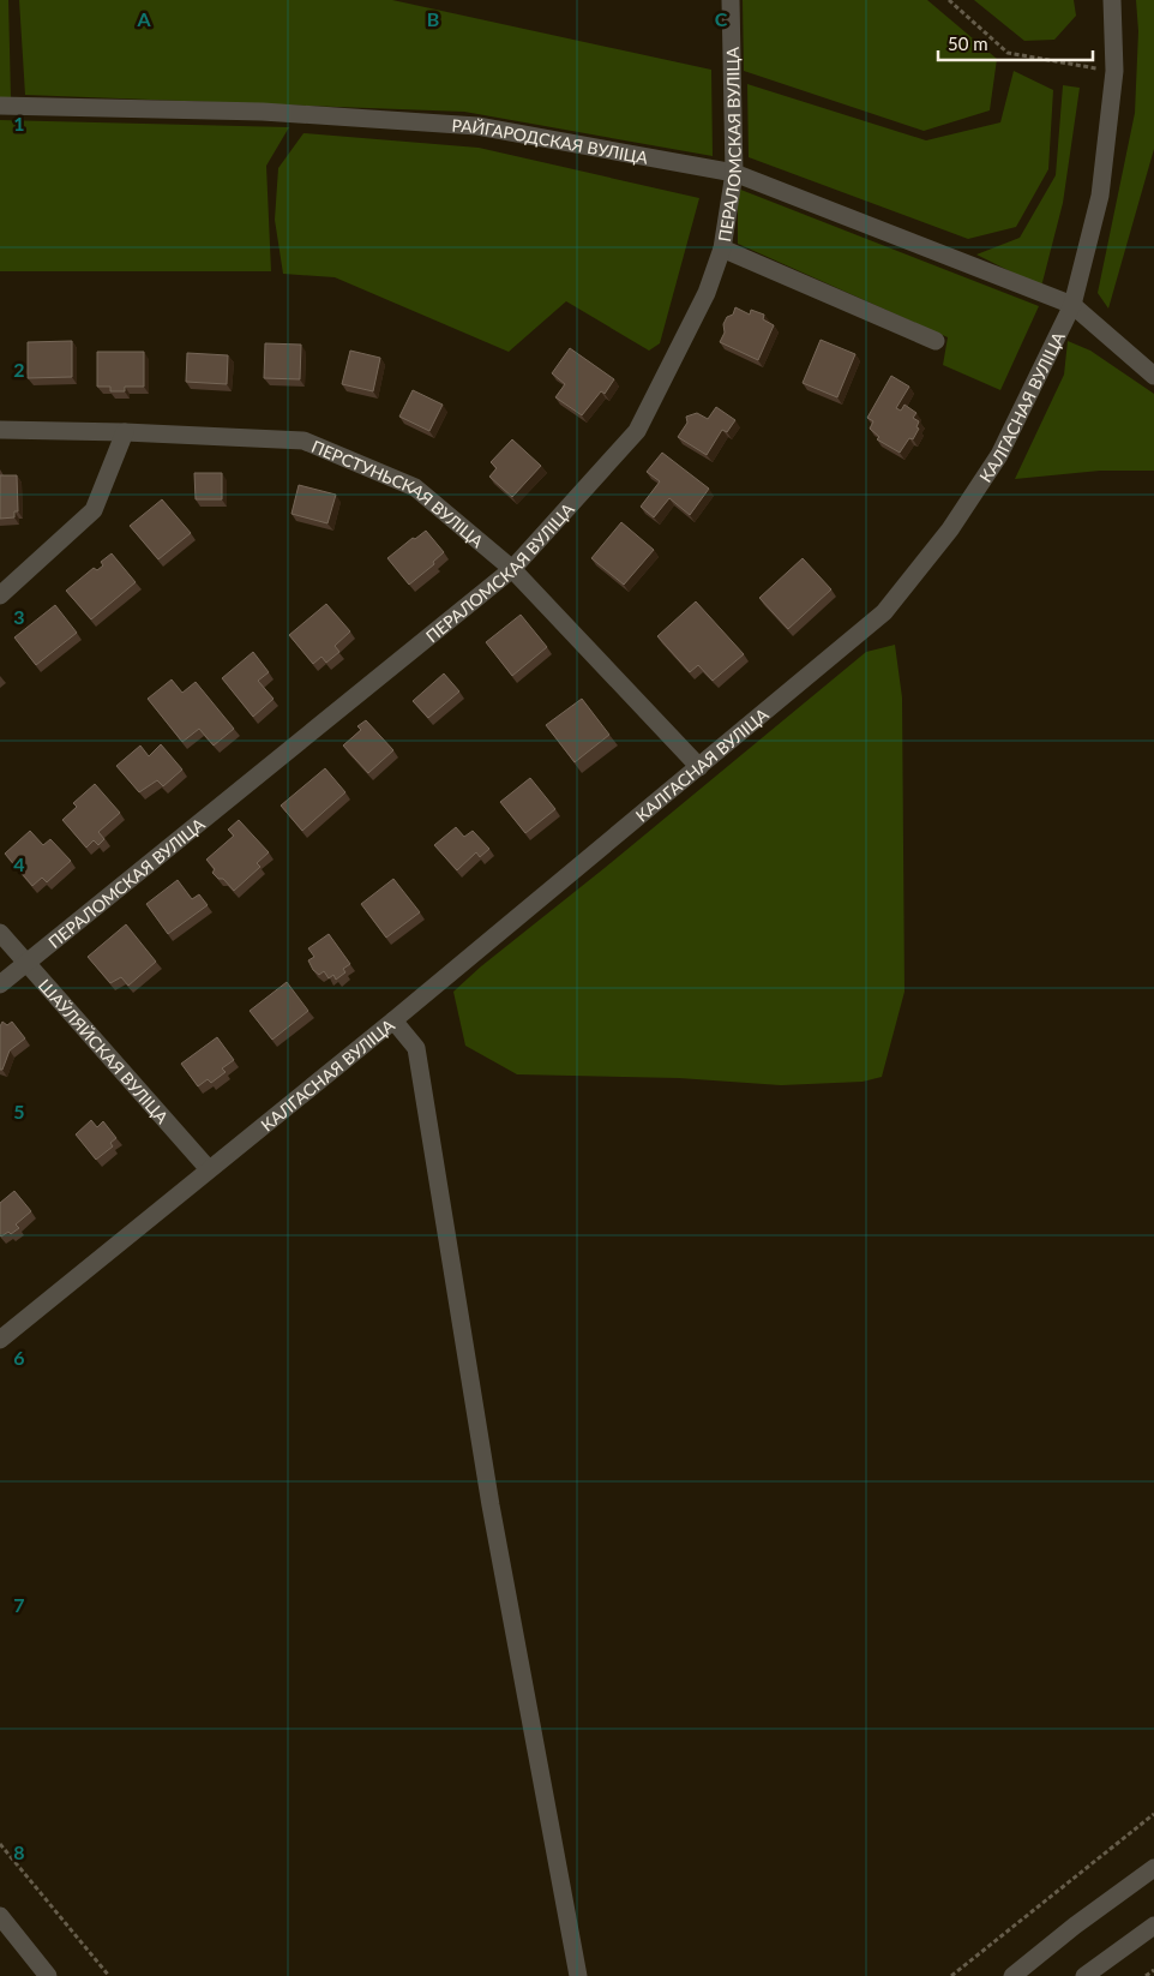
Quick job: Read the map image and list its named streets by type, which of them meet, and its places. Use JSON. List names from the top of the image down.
{
  "streets": {
    "street": [
      "РАЙГАРОДСКАЯ ВУЛІЦА",
      "ПЕРАЛОМСКАЯ ВУЛІЦА",
      "КАЛГАСНАЯ ВУЛІЦА",
      "ПЕРСТУНЬСКАЯ ВУЛІЦА",
      "ШАЎЛЯЙСКАЯ ВУЛІЦА"
    ]
  },
  "crossings": [
    ["РАЙГАРОДСКАЯ ВУЛІЦА", "ПЕРАЛОМСКАЯ ВУЛІЦА"],
    ["РАЙГАРОДСКАЯ ВУЛІЦА", "КАЛГАСНАЯ ВУЛІЦА"],
    ["ПЕРАЛОМСКАЯ ВУЛІЦА", "ПЕРСТУНЬСКАЯ ВУЛІЦА"],
    ["ПЕРАЛОМСКАЯ ВУЛІЦА", "ШАЎЛЯЙСКАЯ ВУЛІЦА"],
    ["КАЛГАСНАЯ ВУЛІЦА", "ПЕРСТУНЬСКАЯ ВУЛІЦА"],
    ["КАЛГАСНАЯ ВУЛІЦА", "ШАЎЛЯЙСКАЯ ВУЛІЦА"]
  ],
  "scale_bar": "50 m",
  "grid": {
    "columns": ["A", "B", "C"],
    "rows": [
      "1",
      "2",
      "3",
      "4",
      "5",
      "6",
      "7",
      "8"
    ]
  }
}
